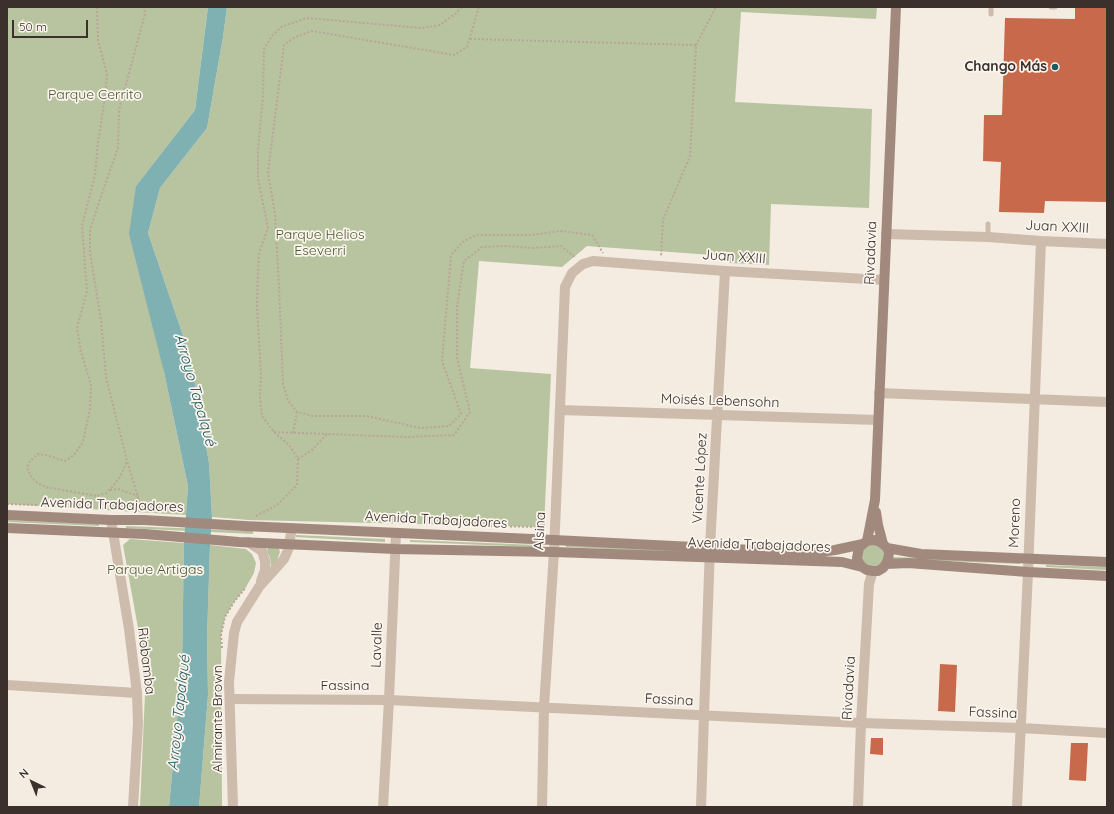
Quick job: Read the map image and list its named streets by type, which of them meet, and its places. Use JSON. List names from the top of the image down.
{
  "streets": {
    "main road": ["Rivadavia", "Avenida Trabajadores"],
    "street": [
      "Juan XXIII",
      "Moisés Lebensohn",
      "Vicente López",
      "Moreno",
      "Alsina",
      "Lavalle",
      "Riobamba",
      "Fassina",
      "Almirante Brown"
    ]
  },
  "crossings": [
    ["Juan XXIII", "Rivadavia"],
    ["Juan XXIII", "Vicente López"],
    ["Juan XXIII", "Moreno"],
    ["Juan XXIII", "Alsina"],
    ["Rivadavia", "Moisés Lebensohn"],
    ["Rivadavia", "Avenida Trabajadores"],
    ["Rivadavia", "Fassina"],
    ["Moisés Lebensohn", "Vicente López"],
    ["Moisés Lebensohn", "Alsina"],
    ["Vicente López", "Avenida Trabajadores"],
    ["Vicente López", "Fassina"],
    ["Avenida Trabajadores", "Alsina"],
    ["Avenida Trabajadores", "Lavalle"],
    ["Avenida Trabajadores", "Riobamba"],
    ["Avenida Trabajadores", "Almirante Brown"],
    ["Moreno", "Fassina"],
    ["Alsina", "Fassina"],
    ["Lavalle", "Fassina"],
    ["Fassina", "Almirante Brown"]
  ],
  "water": ["Arroyo Tapalqué"],
  "parks": ["Parque Cerrito", "Parque Helios Eseverri", "Parque Artigas"],
  "places": ["Chango Más"],
  "scale_bar": "50 m",
  "north": "top left"
}
